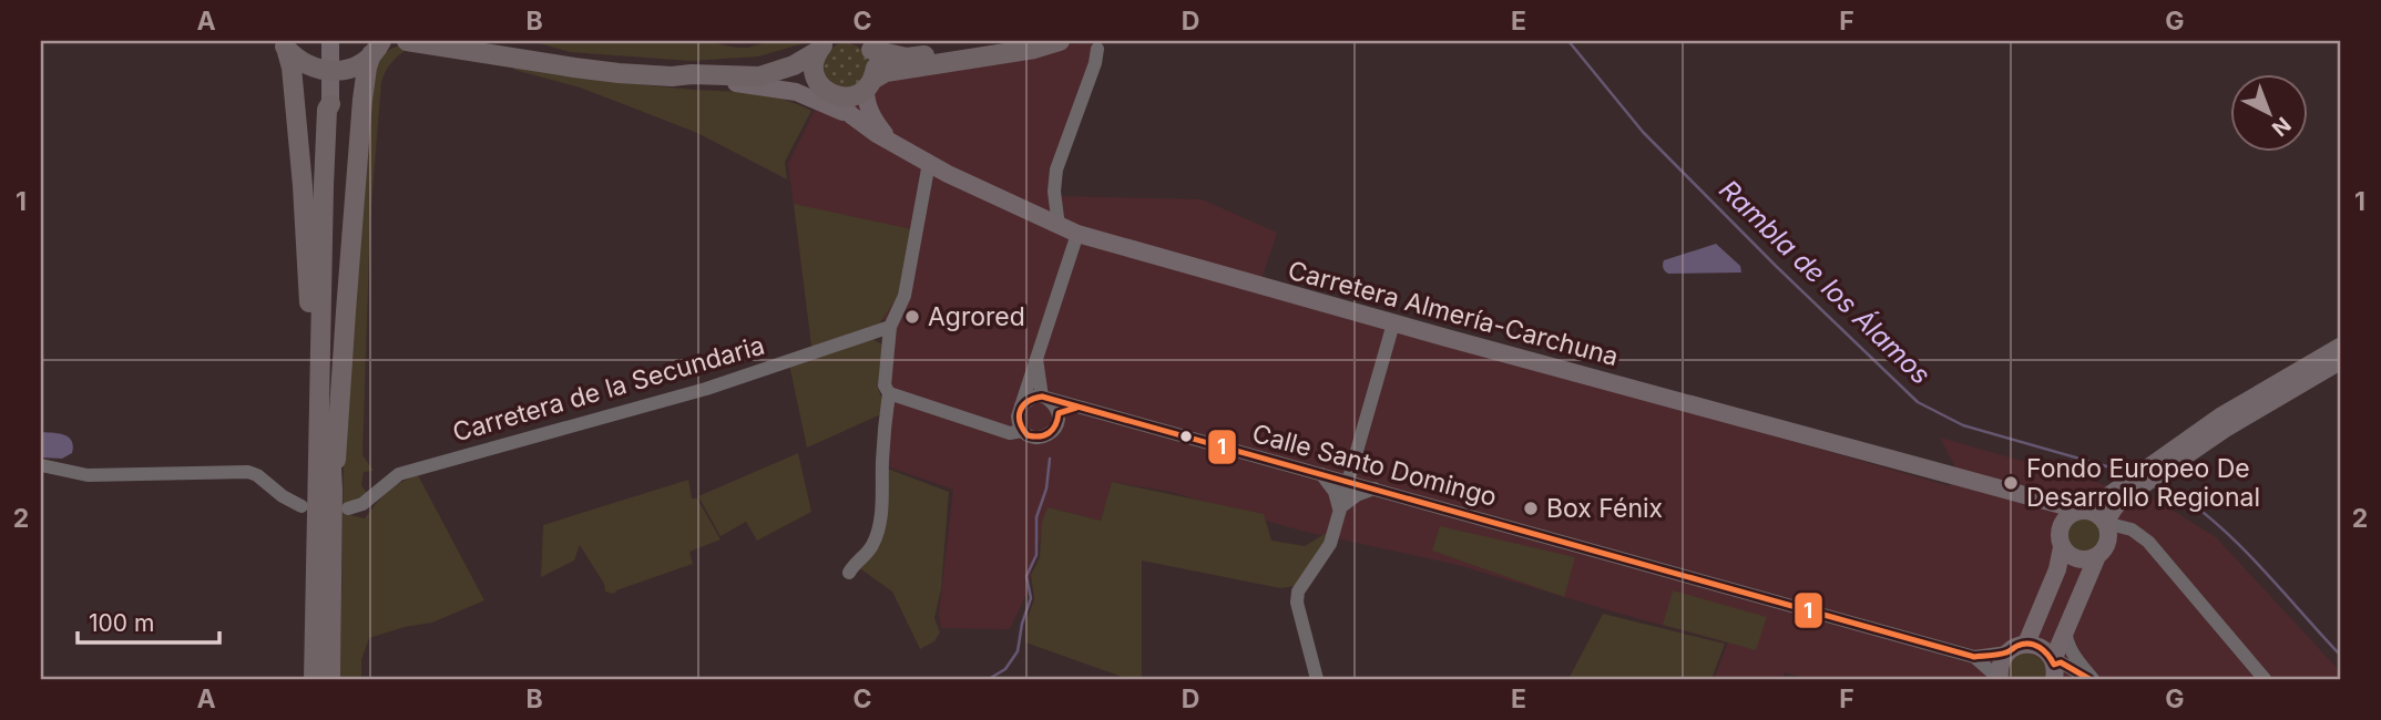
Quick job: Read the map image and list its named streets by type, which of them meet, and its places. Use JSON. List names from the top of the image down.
{
  "streets": {
    "main road": ["Carretera Almería-Carchuna"],
    "street": ["Carretera de la Secundaria", "Calle Santo Domingo"]
  },
  "water": ["Rambla de los Álamos"],
  "places": ["Agrored", "Fondo Europeo De Desarrollo Regional", "Box Fénix"],
  "lines": ["transit line 1"],
  "scale_bar": "100 m",
  "north": "bottom right",
  "grid": {
    "columns": [
      "A",
      "B",
      "C",
      "D",
      "E",
      "F",
      "G"
    ],
    "rows": ["1", "2"]
  }
}
